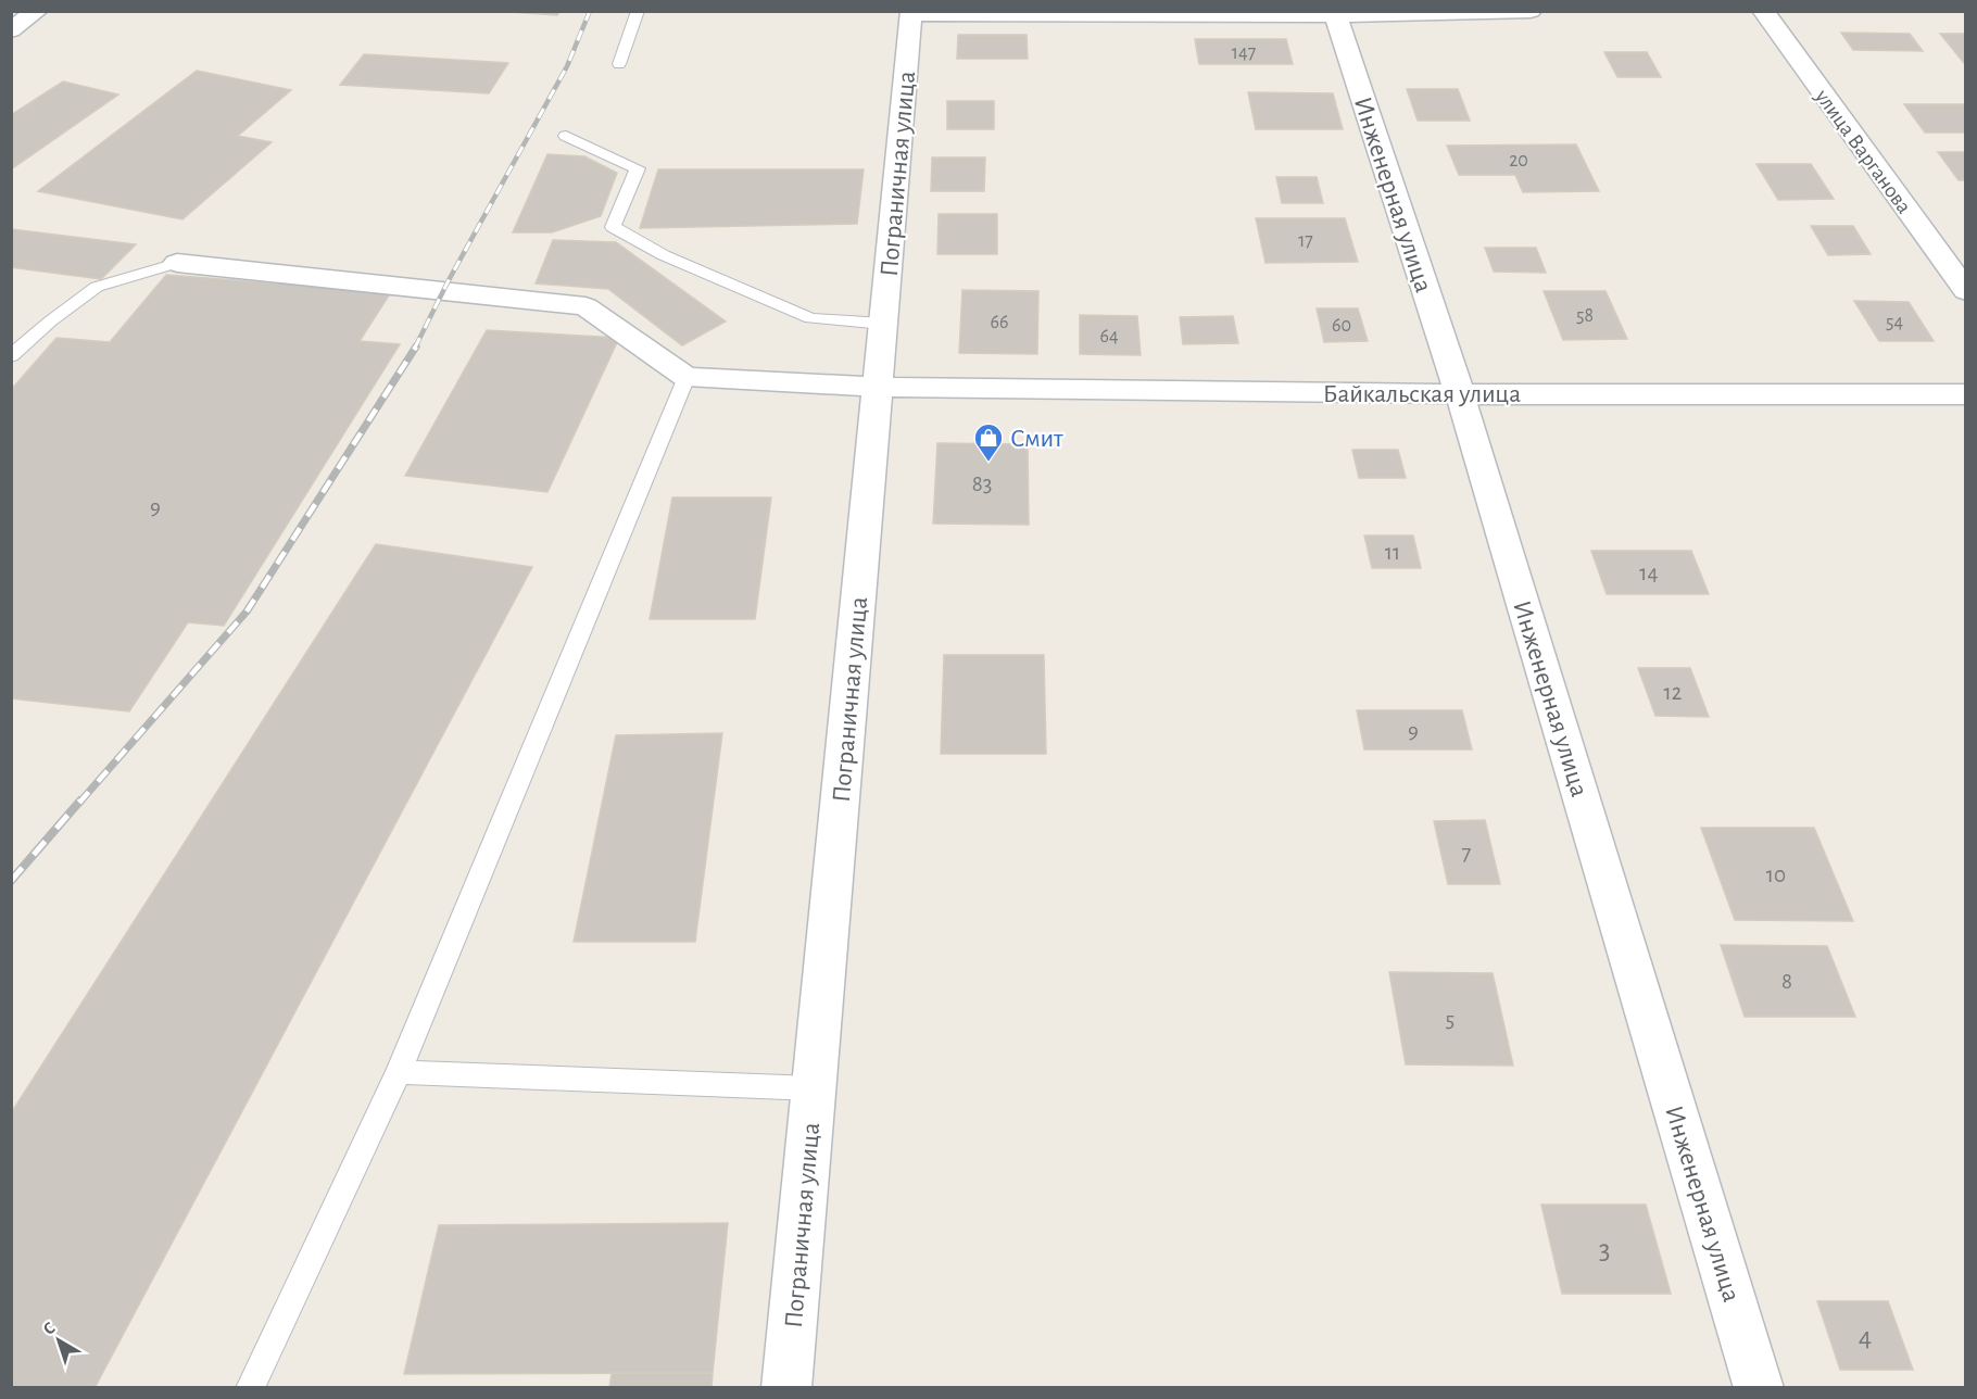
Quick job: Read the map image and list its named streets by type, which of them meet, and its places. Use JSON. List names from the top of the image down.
{
  "streets": {
    "street": [
      "улица Варганова",
      "Пограничная улица",
      "Инженерная улица",
      "Байкальская улица"
    ]
  },
  "crossings": [
    ["Пограничная улица", "Байкальская улица"],
    ["Инженерная улица", "Байкальская улица"]
  ],
  "places": {
    "shop": ["Смит"]
  },
  "house_numbers": [
    "147",
    "20",
    "17",
    "58",
    "66",
    "54",
    "60",
    "64",
    "83",
    "9",
    "11",
    "14",
    "12",
    "9",
    "7",
    "10",
    "8",
    "5",
    "3",
    "4"
  ],
  "north": "top left"
}
